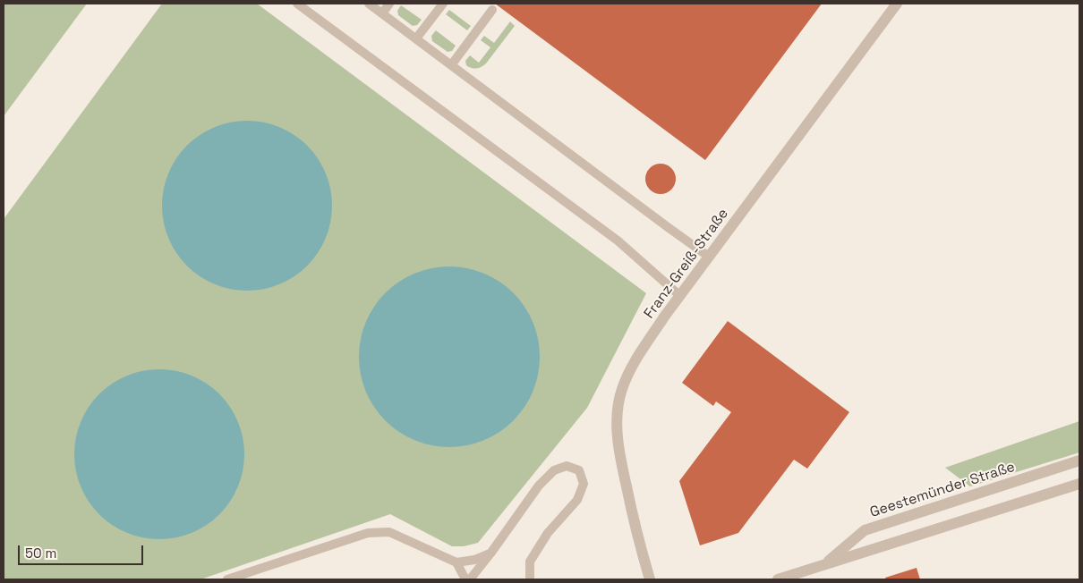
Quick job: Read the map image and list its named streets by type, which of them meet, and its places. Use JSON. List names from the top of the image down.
{
  "streets": {
    "street": ["Franz-Greiß-Straße", "Geestemünder Straße"]
  },
  "scale_bar": "50 m"
}
